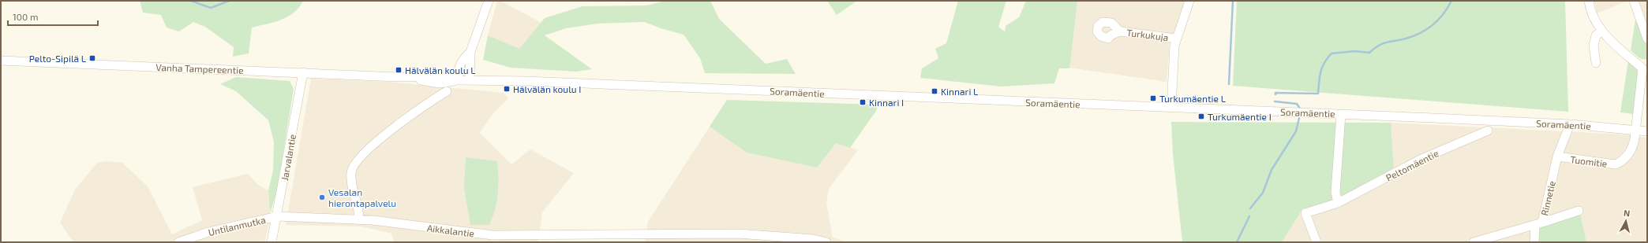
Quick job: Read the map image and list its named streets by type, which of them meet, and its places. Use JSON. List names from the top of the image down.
{
  "streets": {
    "street": [
      "Turkukuja",
      "Vanha Tampereentie",
      "Soramäentie",
      "Jarvalantie",
      "Tuomitie",
      "Peltomäentie",
      "Rinnetie",
      "Untilanmutka",
      "Aikkalantie"
    ]
  },
  "crossings": [
    ["Vanha Tampereentie", "Soramäentie"],
    ["Vanha Tampereentie", "Jarvalantie"],
    ["Soramäentie", "Tuomitie"],
    ["Soramäentie", "Rinnetie"],
    ["Jarvalantie", "Untilanmutka"],
    ["Jarvalantie", "Aikkalantie"],
    ["Tuomitie", "Rinnetie"],
    ["Untilanmutka", "Aikkalantie"]
  ],
  "places": {
    "transit": [
      "Pelto-Sipilä L",
      "Hälvälän koulu L",
      "Hälvälän koulu I",
      "Kinnari L",
      "Turkumäentie L",
      "Kinnari I",
      "Turkumäentie I"
    ],
    "other": ["Vesalan hierontapalvelu"]
  },
  "scale_bar": "100 m",
  "north": "top"
}
